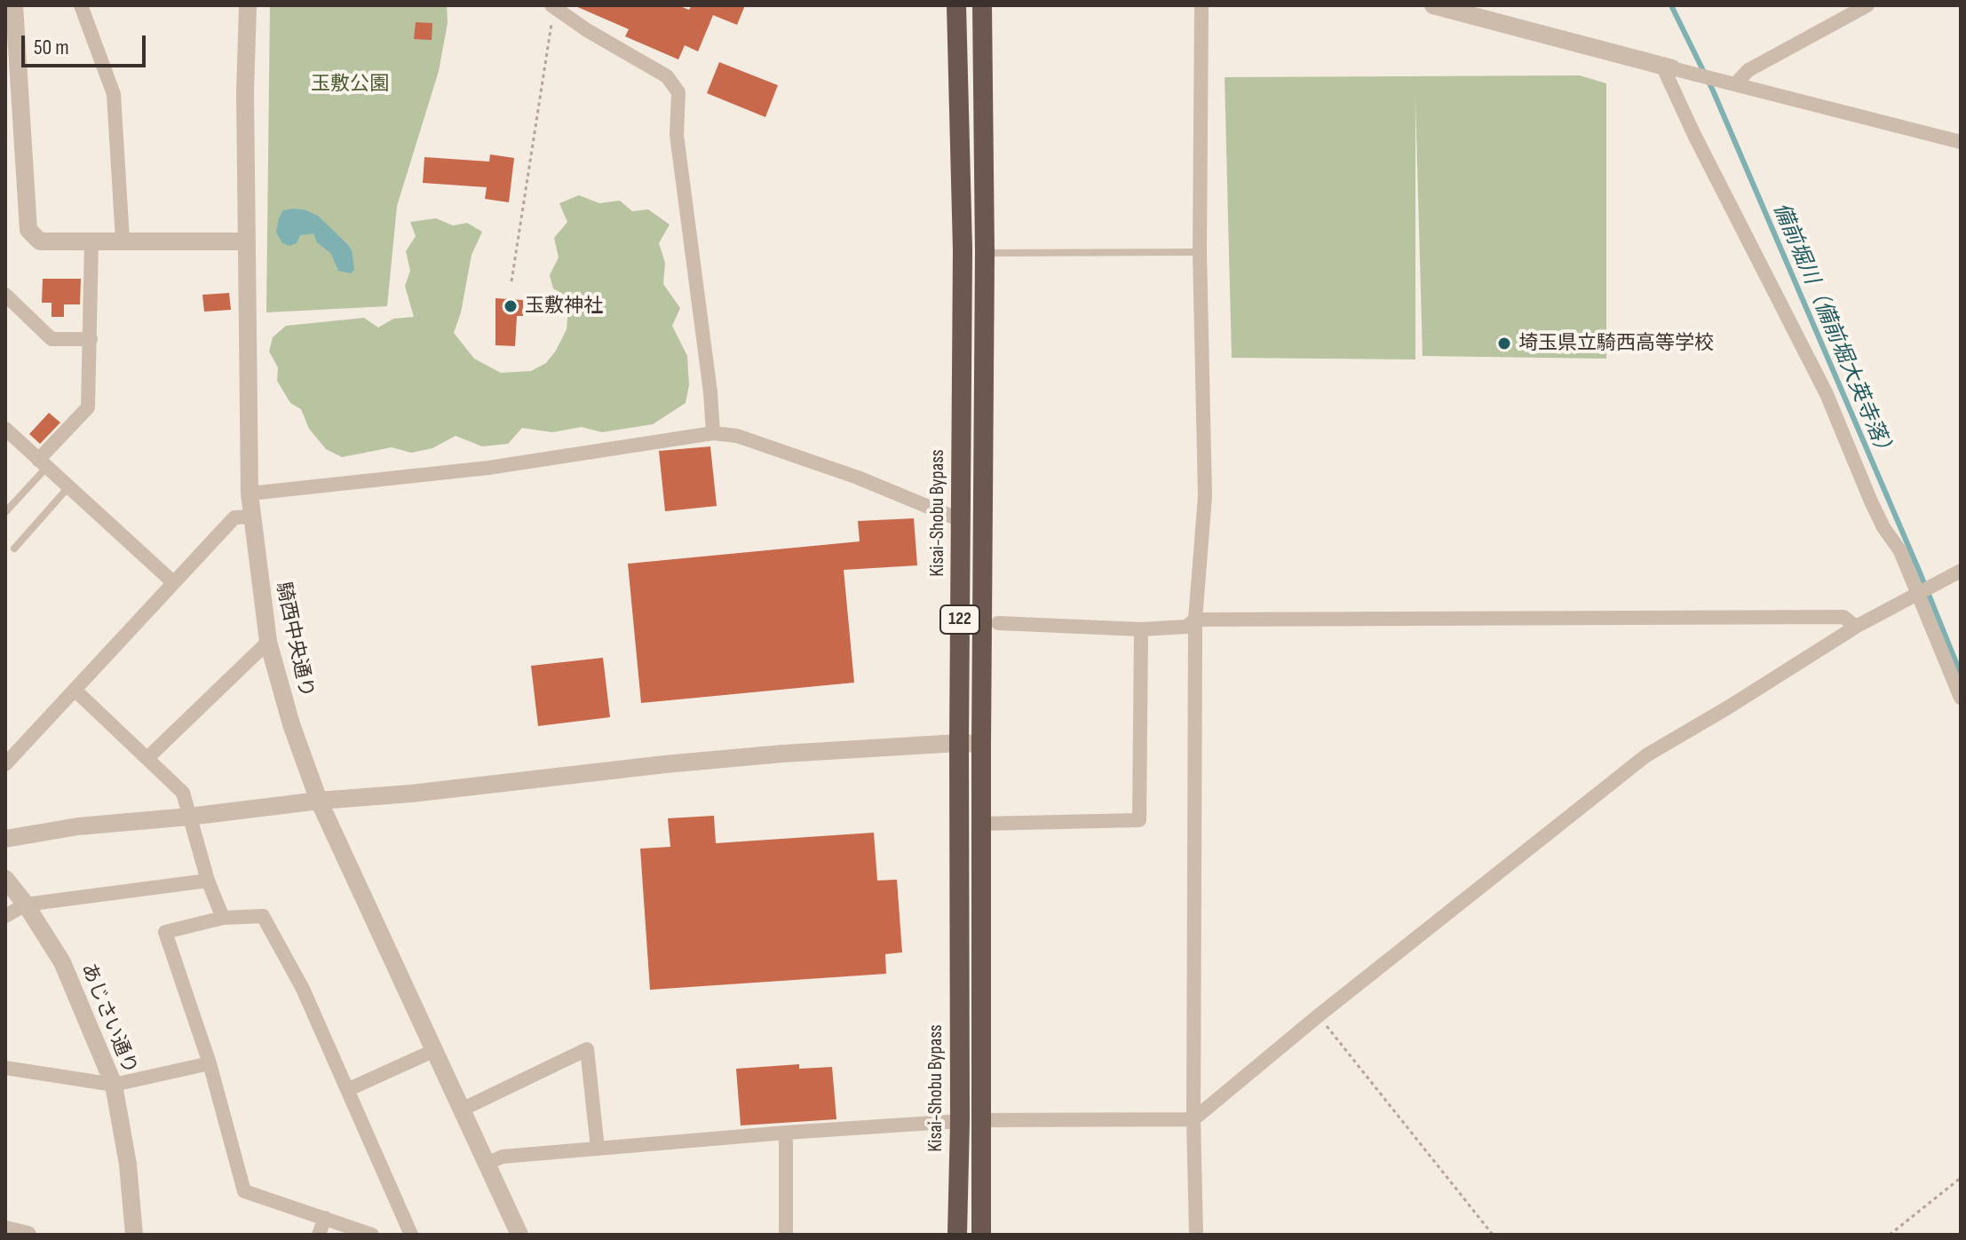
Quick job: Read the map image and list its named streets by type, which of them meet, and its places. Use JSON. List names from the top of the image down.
{
  "streets": {
    "highway": ["Kisai-Shobu Bypass", "122"],
    "street": ["騎西中央通り", "あじさい通り"]
  },
  "water": ["備前堀川（備前堀大英寺落）"],
  "parks": ["玉敷公園"],
  "places": ["玉敷神社", "埼玉県立騎西高等学校"],
  "scale_bar": "50 m"
}
